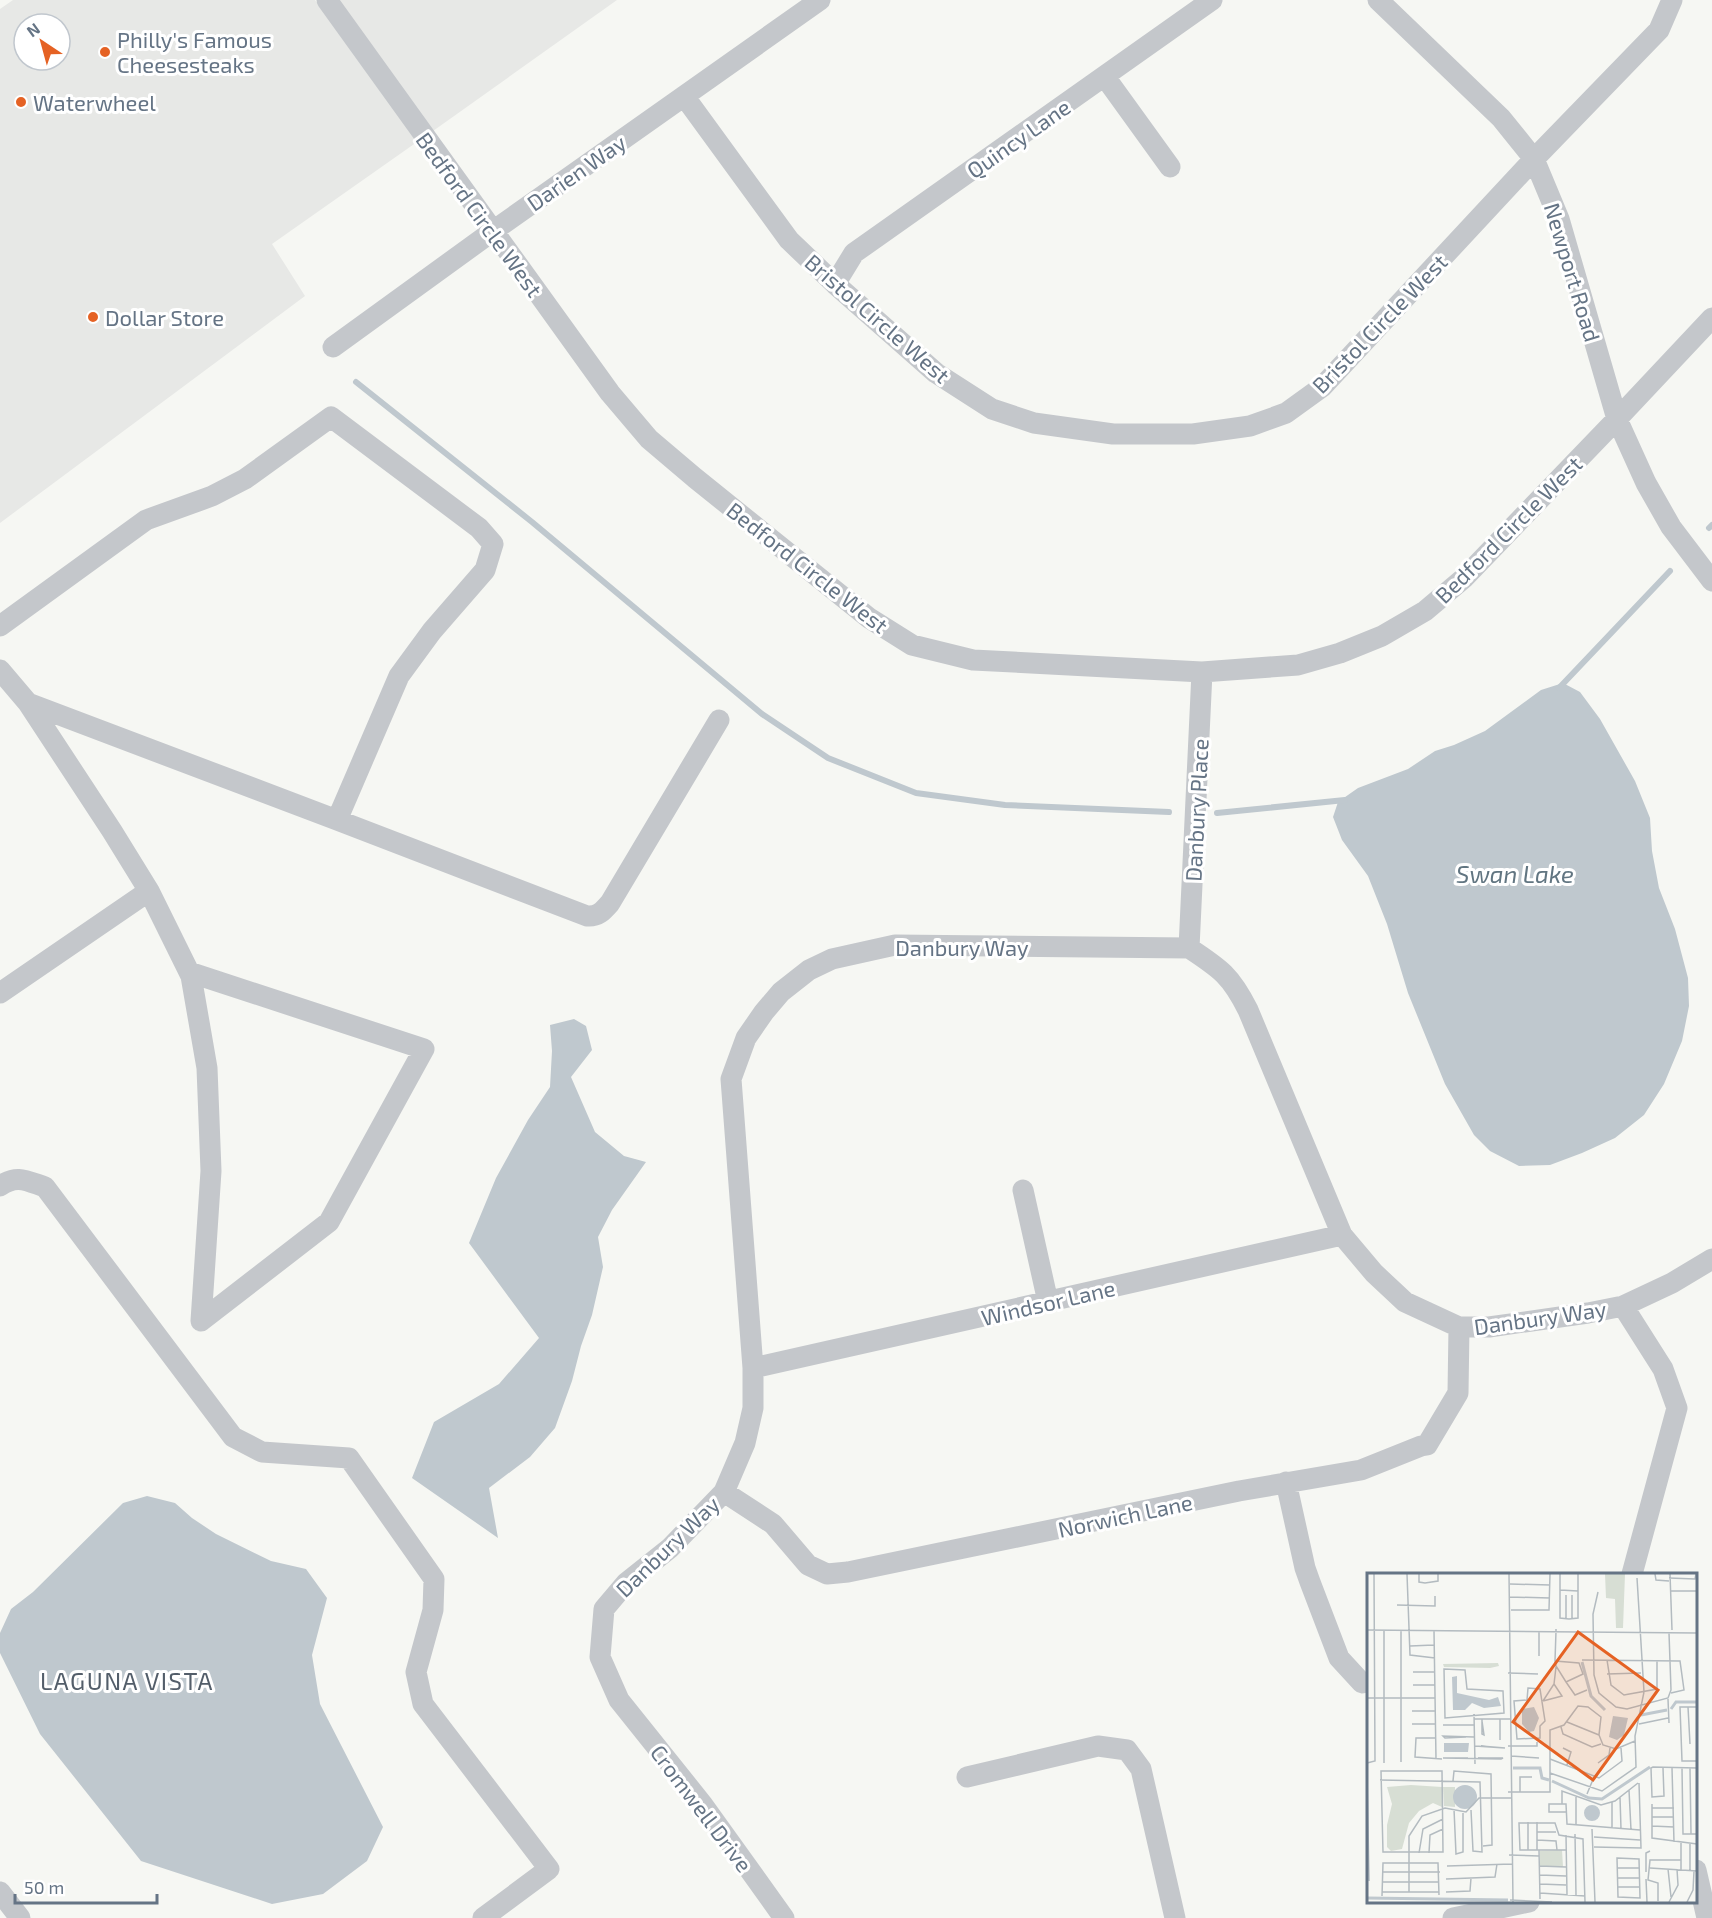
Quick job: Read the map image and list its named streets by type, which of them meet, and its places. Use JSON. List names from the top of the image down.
{
  "streets": {
    "street": [
      "Quincy Lane",
      "Darien Way",
      "Bedford Circle West",
      "Newport Road",
      "Bristol Circle West",
      "Danbury Place",
      "Danbury Way",
      "Windsor Lane",
      "Norwich Lane",
      "Cromwell Drive"
    ]
  },
  "crossings": [
    ["Quincy Lane", "Bristol Circle West"],
    ["Darien Way", "Bedford Circle West"],
    ["Darien Way", "Bristol Circle West"],
    ["Bedford Circle West", "Newport Road"],
    ["Bedford Circle West", "Danbury Place"],
    ["Newport Road", "Bristol Circle West"],
    ["Danbury Place", "Danbury Way"],
    ["Danbury Way", "Windsor Lane"],
    ["Danbury Way", "Norwich Lane"],
    ["Danbury Way", "Cromwell Drive"]
  ],
  "districts": ["LAGUNA VISTA"],
  "water": ["Swan Lake"],
  "places": ["Philly's Famous Cheesesteaks", "Waterwheel", "Dollar Store"],
  "scale_bar": "50 m",
  "north": "top left"
}
